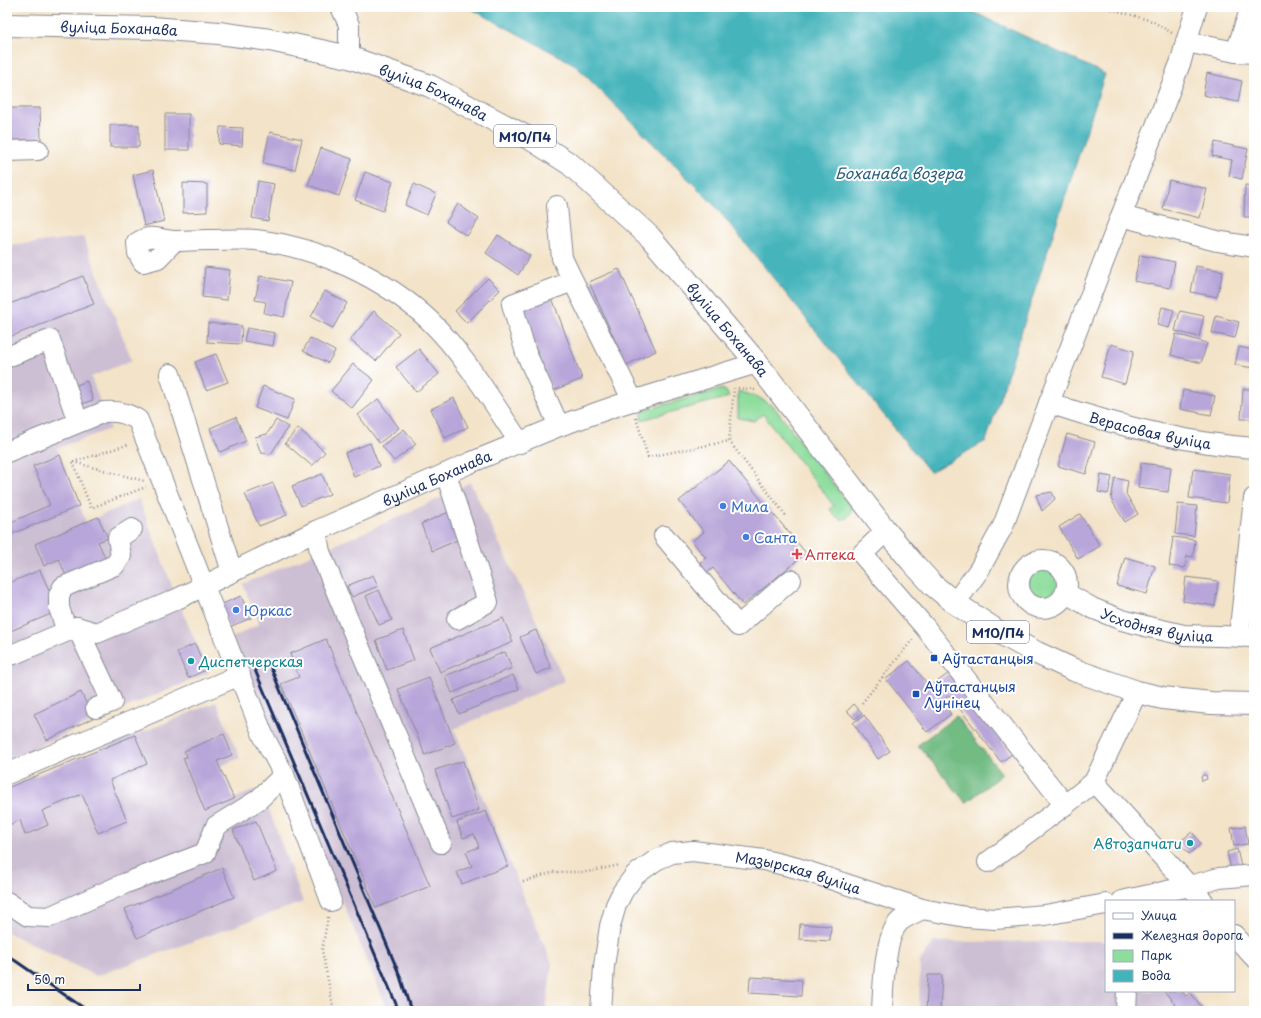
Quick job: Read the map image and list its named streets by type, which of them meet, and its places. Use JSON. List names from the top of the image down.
{
  "streets": {
    "main road": ["вуліца Боханава", "М10/П4"],
    "street": ["Верасовая вуліца", "Усходняя вуліца", "Мазырская вуліца"]
  },
  "crossings": [
    ["вуліца Боханава", "М10/П4"]
  ],
  "water": ["Боханава возера"],
  "places": {
    "other": [
      "Мила",
      "Санта",
      "Юркас",
      "Диспетчерская",
      "Автозапчати"
    ],
    "health": ["Аптека"],
    "transit": ["Аўтастанцыя", "Аўтастанцыя Лунінец"]
  },
  "legend": [
    "Улица",
    "Железная дорога",
    "Парк",
    "Вода"
  ],
  "scale_bar": "50 m"
}
